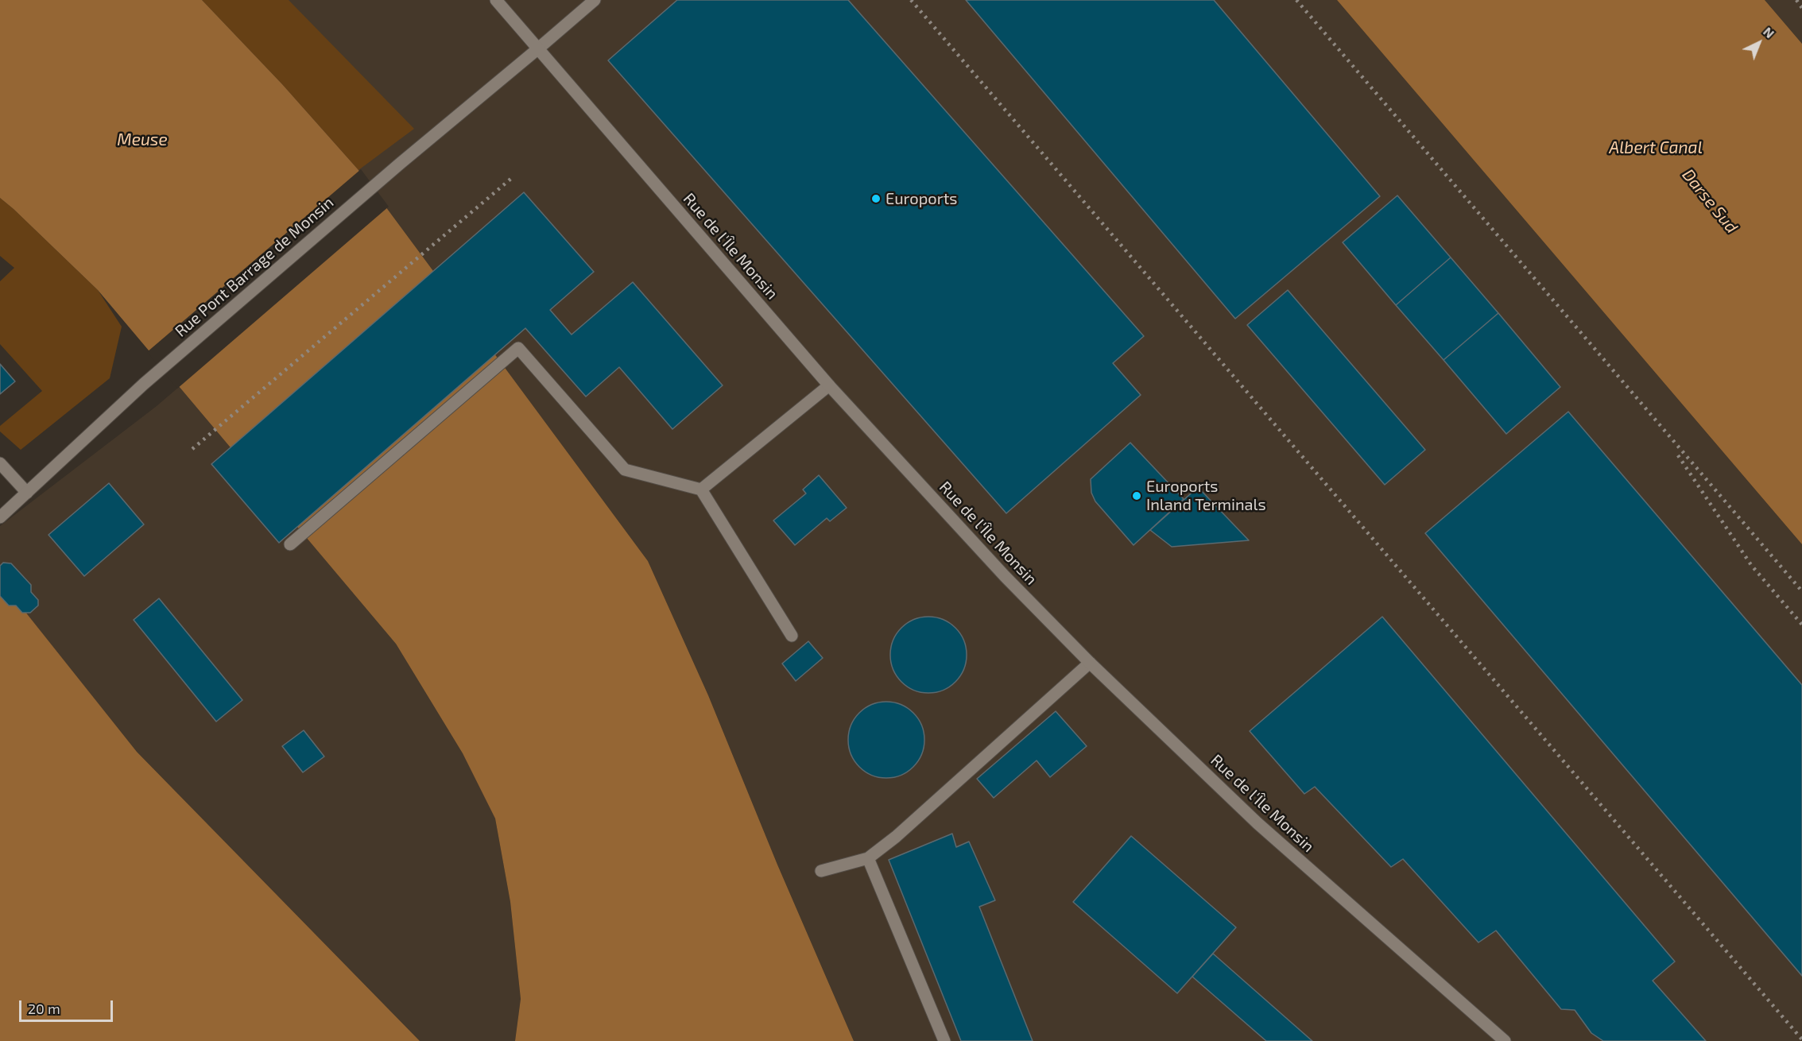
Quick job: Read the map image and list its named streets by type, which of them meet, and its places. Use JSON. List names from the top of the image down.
{
  "streets": {
    "street": ["Rue de l'Île Monsin", "Rue Pont Barrage de Monsin"]
  },
  "crossings": [
    ["Rue de l'Île Monsin", "Rue Pont Barrage de Monsin"]
  ],
  "water": ["Meuse", "Albert Canal", "Darse Sud"],
  "places": ["Euroports", "Euroports Inland Terminals"],
  "scale_bar": "20 m",
  "north": "top right"
}
